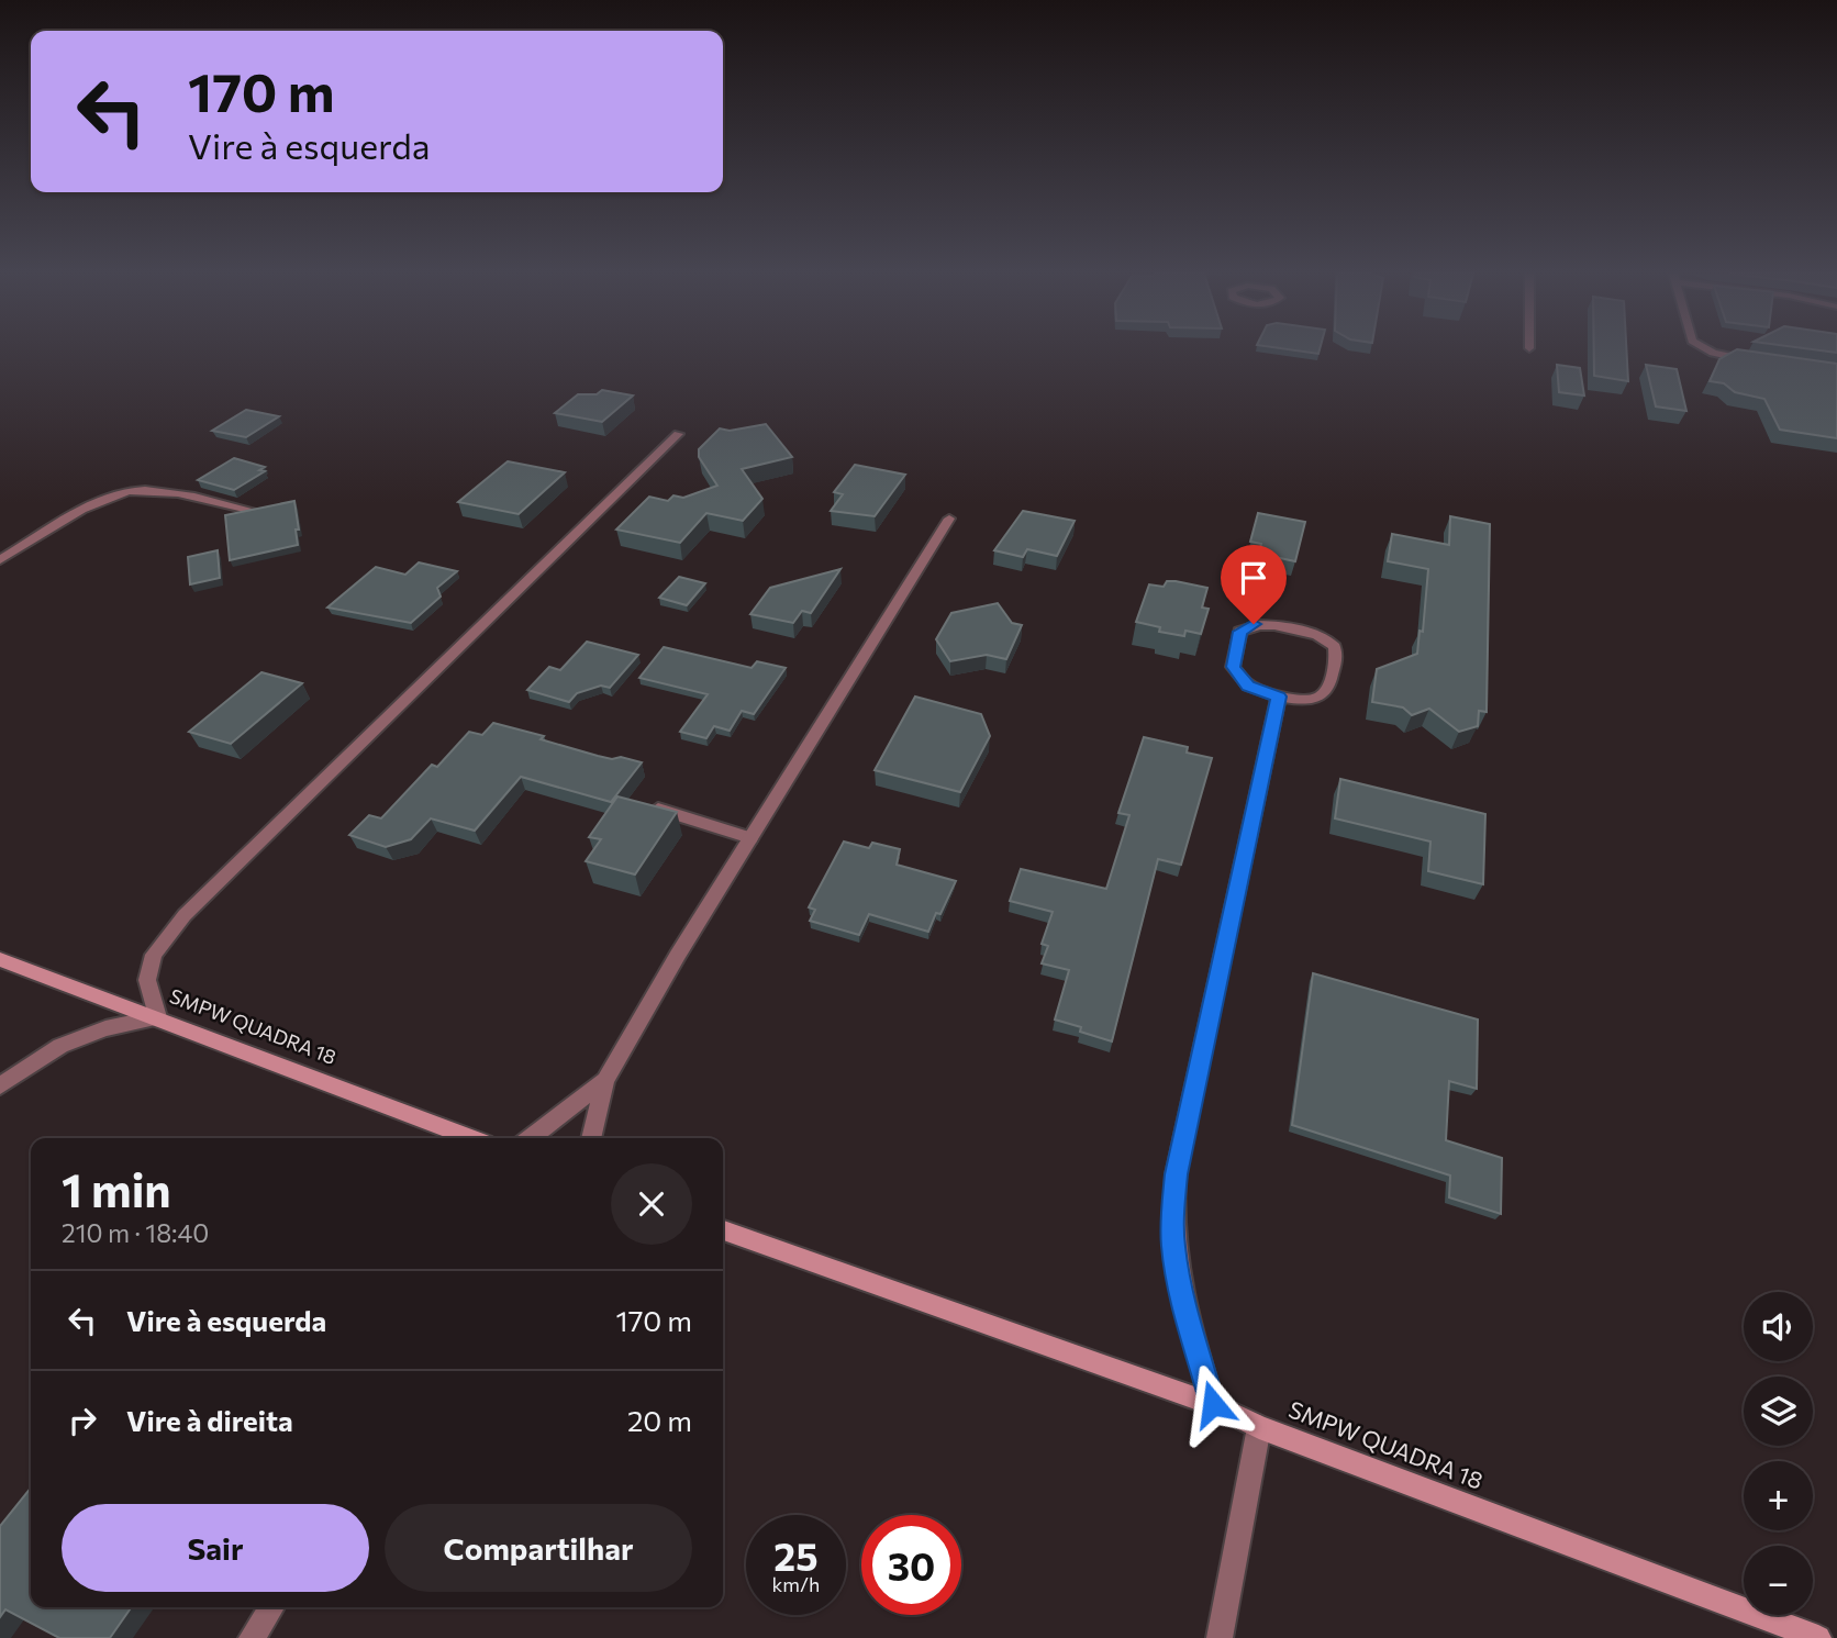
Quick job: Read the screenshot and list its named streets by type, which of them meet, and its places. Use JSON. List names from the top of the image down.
{
  "streets": {
    "street": ["SMPW QUADRA 18"]
  },
  "page": {
    "turn": ["170 m", "Vire à esquerda"],
    "heading": ["1 min", "210 m · 18:40"],
    "list": [
      {
        "name": "Vire à esquerda",
        "value": "170 m"
      },
      {
        "name": "Vire à direita",
        "value": "20 m"
      }
    ],
    "map_buttons": ["+", "−"],
    "buttons": ["Sair", "Compartilhar"],
    "speed": "25 km/h",
    "limit": "30"
  }
}
